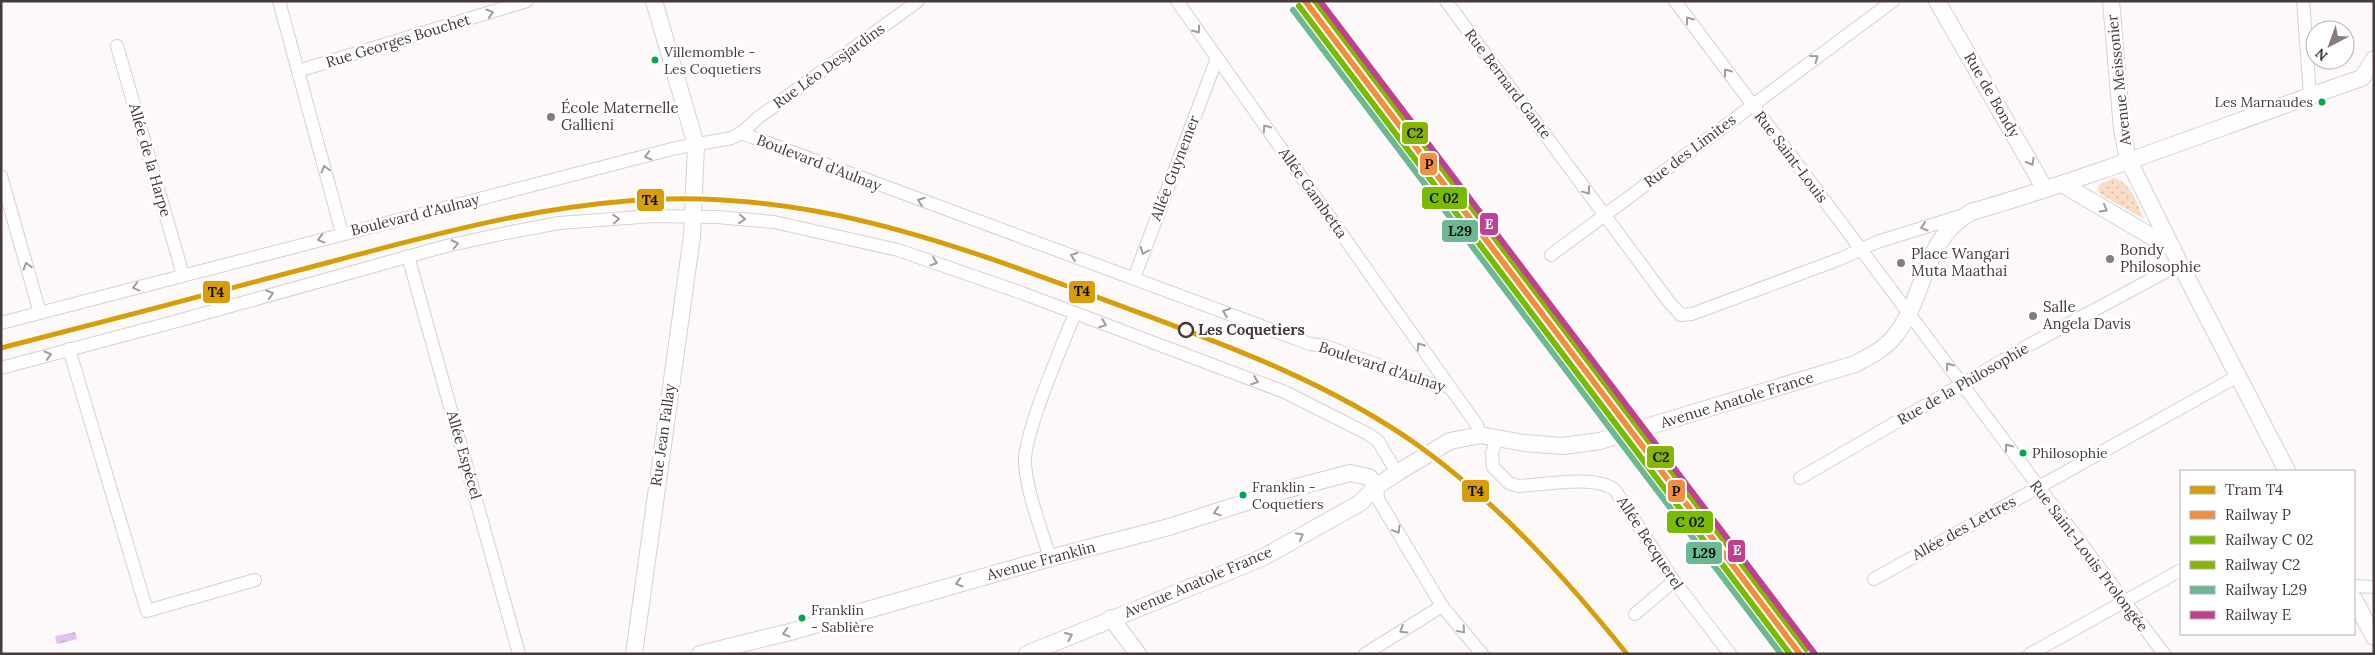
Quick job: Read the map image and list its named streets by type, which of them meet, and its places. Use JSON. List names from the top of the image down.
{
  "streets": {
    "street": [
      "Rue Georges Bouchet",
      "Rue Léo Desjardins",
      "Avenue Meissonier",
      "Rue Bernard Gante",
      "Rue de Bondy",
      "Rue des Limites",
      "Rue Saint-Louis",
      "Allée de la Harpe",
      "Boulevard d'Aulnay",
      "Allée Guynemer",
      "Allée Gambetta",
      "Rue de la Philosophie",
      "Avenue Anatole France",
      "Rue Jean Fallay",
      "Allée Espécel",
      "Allée des Lettres",
      "Allée Becquerel",
      "Rue Saint-Louis Prolongée",
      "Avenue Franklin"
    ]
  },
  "crossings": [
    ["Rue Léo Desjardins", "Boulevard d'Aulnay"],
    ["Avenue Meissonier", "Rue de la Philosophie"],
    ["Avenue Meissonier", "Avenue Anatole France"],
    ["Avenue Meissonier", "Allée des Lettres"],
    ["Rue Bernard Gante", "Rue des Limites"],
    ["Rue Bernard Gante", "Avenue Anatole France"],
    ["Rue de Bondy", "Avenue Anatole France"],
    ["Rue des Limites", "Rue Saint-Louis"],
    ["Rue Saint-Louis", "Avenue Anatole France"],
    ["Rue Saint-Louis", "Rue Saint-Louis Prolongée"],
    ["Allée de la Harpe", "Boulevard d'Aulnay"],
    ["Boulevard d'Aulnay", "Allée Guynemer"],
    ["Boulevard d'Aulnay", "Allée Gambetta"],
    ["Boulevard d'Aulnay", "Avenue Anatole France"],
    ["Boulevard d'Aulnay", "Rue Jean Fallay"],
    ["Allée Guynemer", "Allée Gambetta"],
    ["Rue de la Philosophie", "Rue Saint-Louis Prolongée"],
    ["Avenue Anatole France", "Allée Becquerel"],
    ["Avenue Anatole France", "Rue Saint-Louis Prolongée"],
    ["Avenue Anatole France", "Avenue Franklin"],
    ["Allée des Lettres", "Rue Saint-Louis Prolongée"]
  ],
  "one_way": [
    "Rue Georges Bouchet",
    "Rue Bernard Gante",
    "Rue de Bondy",
    "Rue des Limites",
    "Allée Guynemer",
    "Rue Saint-Louis Prolongée",
    "Avenue Franklin"
  ],
  "places": [
    "Villemomble - Les Coquetiers",
    "Les Marnaudes",
    "École Maternelle Gallieni",
    "Bondy Philosophie",
    "Place Wangari Muta Maathai",
    "Salle Angela Davis",
    "Les Coquetiers",
    "Philosophie",
    "Franklin - Coquetiers",
    "Franklin - Sablière"
  ],
  "lines": [
    "rail line P",
    "rail line C2",
    "rail line E",
    "rail line L29",
    "tram line T4"
  ],
  "legend": [
    "Tram T4",
    "Railway P",
    "Railway C 02",
    "Railway C2",
    "Railway L29",
    "Railway E"
  ],
  "north": "bottom left"
}
